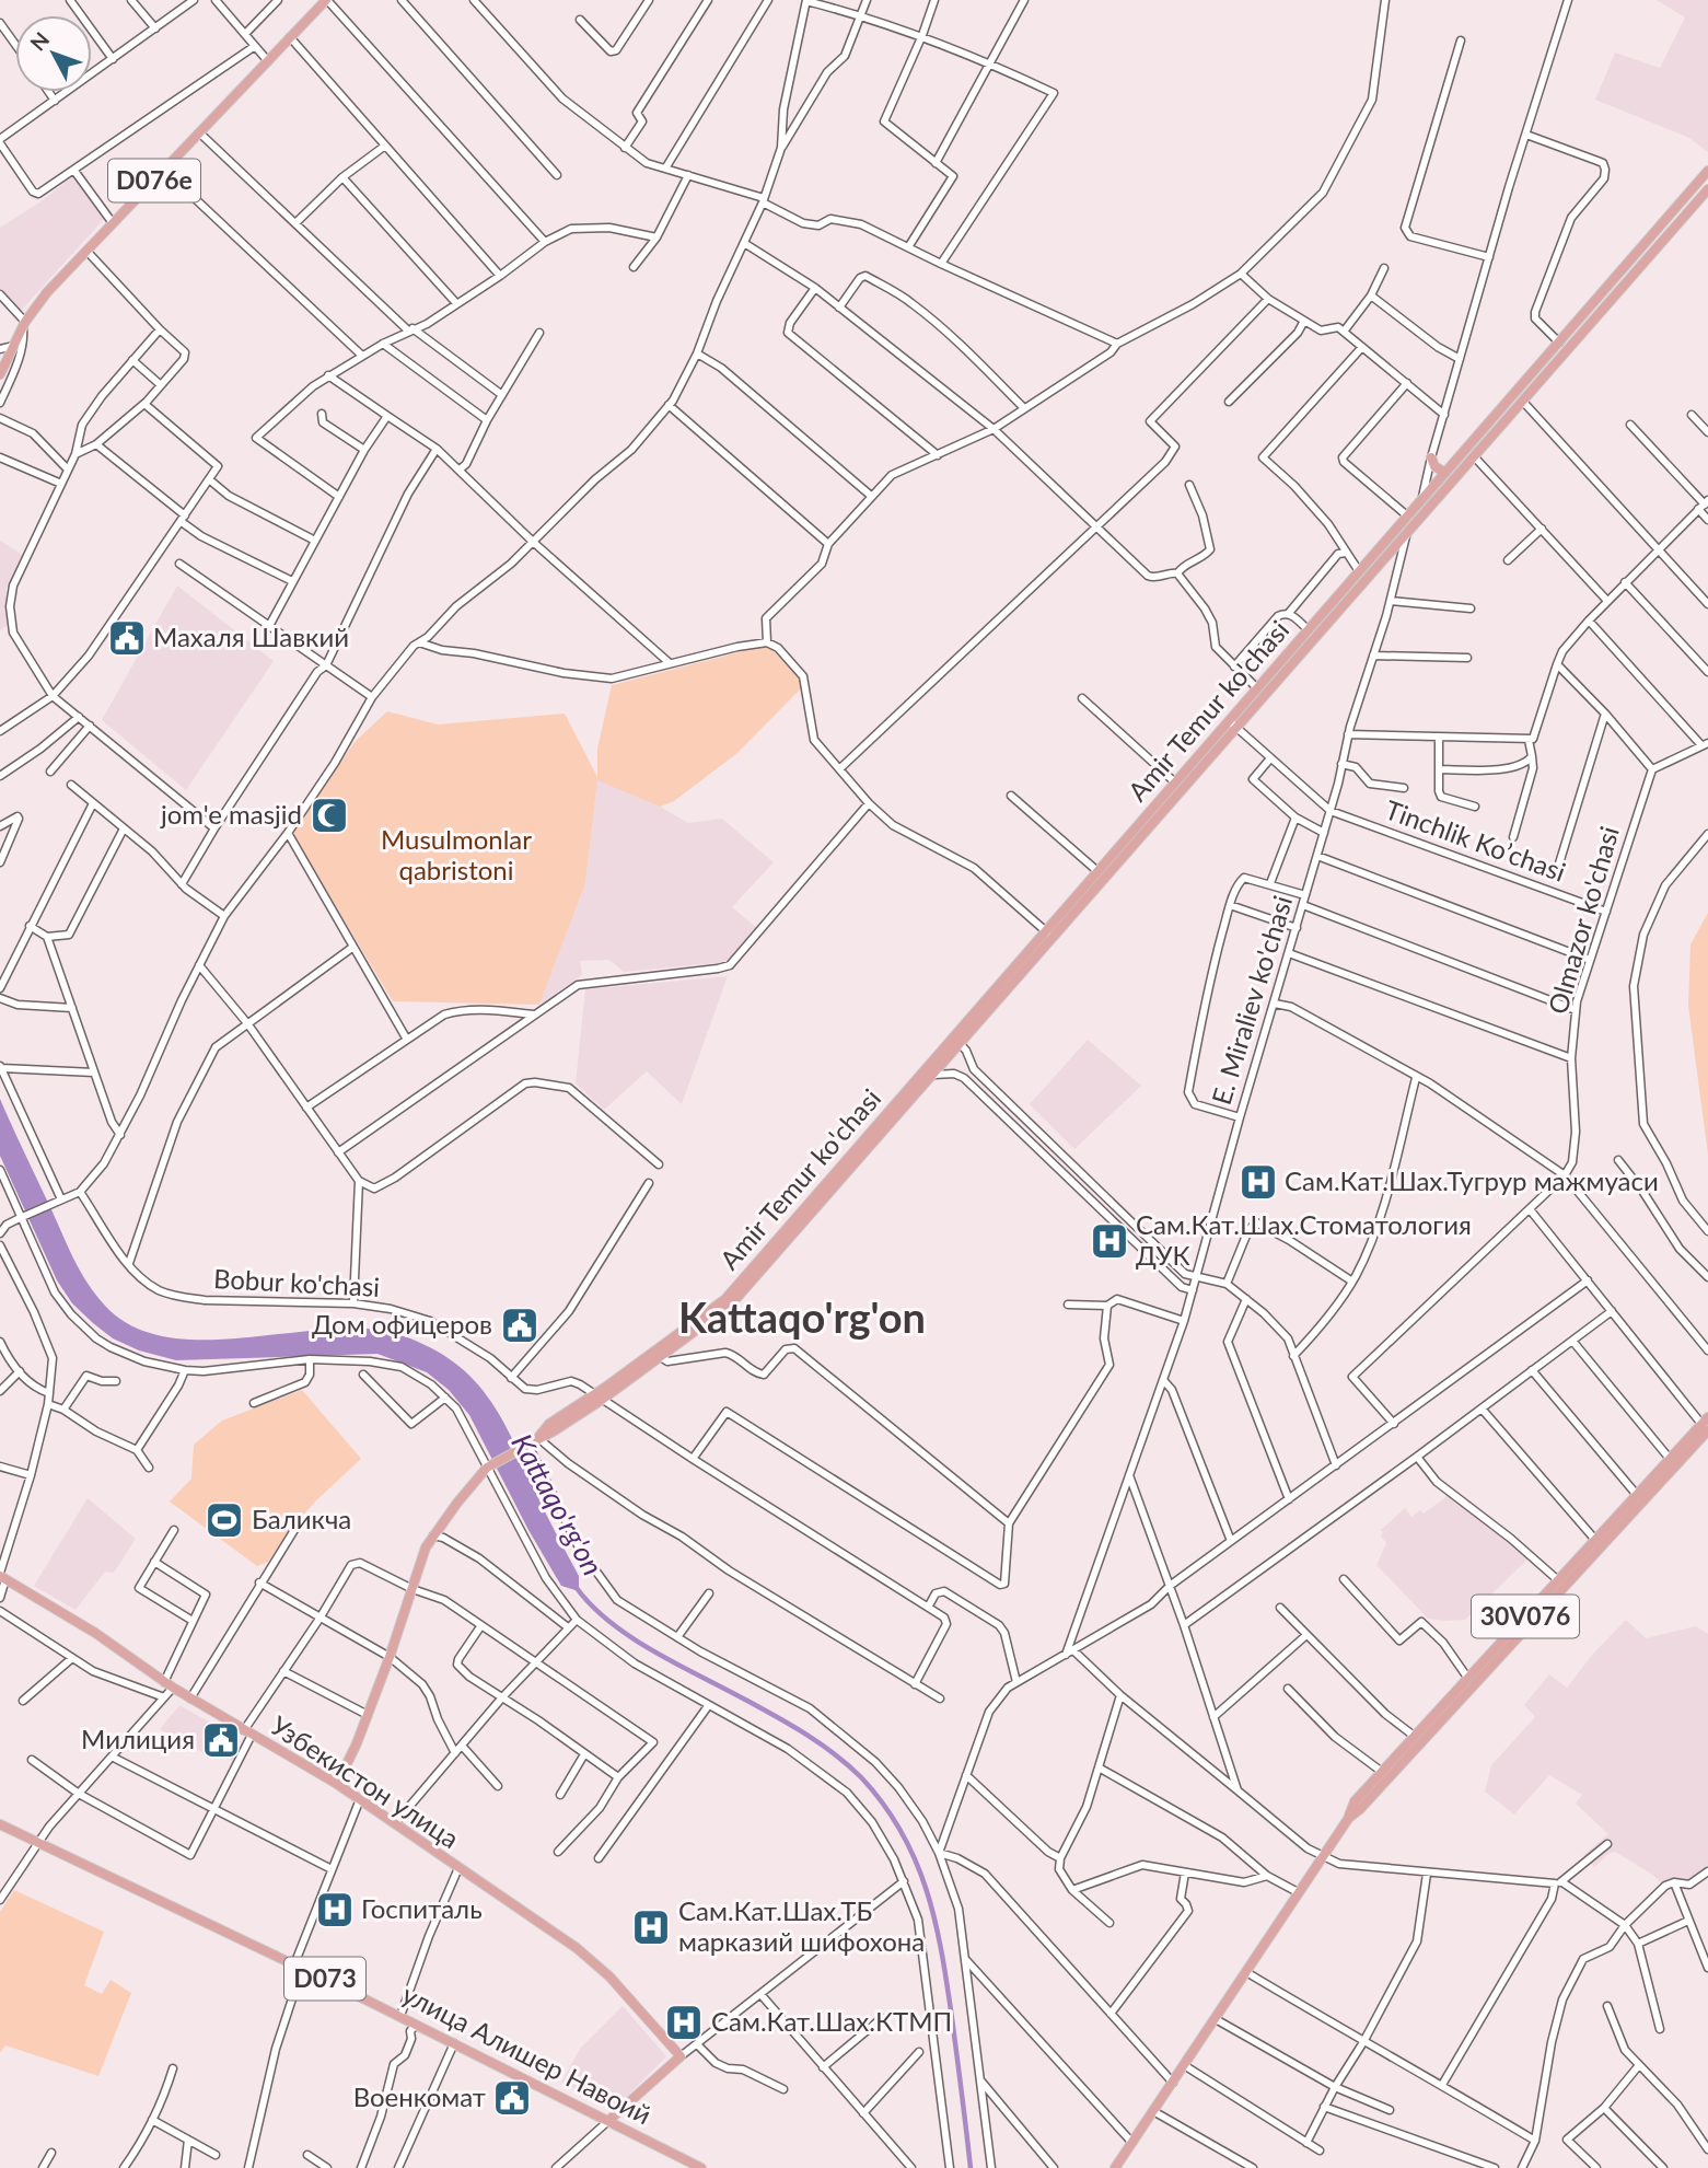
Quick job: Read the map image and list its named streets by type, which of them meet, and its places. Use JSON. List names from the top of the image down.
{
  "streets": {
    "main road": [
      "D076e",
      "Amir Temur ko'chasi",
      "30V076",
      "Узбекистон улица",
      "D073",
      "улица Алишер Навоий"
    ],
    "street": [
      "Tinchlik Ko’chasi",
      "Olmazor ko'chasi",
      "E. Miraliev ko'chasi",
      "Bobur ko'chasi"
    ]
  },
  "crossings": [
    ["Amir Temur ko'chasi", "E. Miraliev ko'chasi"],
    ["Amir Temur ko'chasi", "Bobur ko'chasi"],
    ["Tinchlik Ko’chasi", "Olmazor ko'chasi"],
    ["Tinchlik Ko’chasi", "E. Miraliev ko'chasi"]
  ],
  "districts": ["Kattaqo'rg'on"],
  "water": ["Kattaqo'rg'on"],
  "parks": ["Musulmonlar qabristoni"],
  "places": {
    "public building": [
      "Махаля Шавкий",
      "Дом офицеров",
      "Милиция",
      "Военкомат"
    ],
    "mosque": ["jom'e masjid"],
    "hospital": [
      "Сам.Кат.Шах.Тугрур мажмуаси",
      "Сам.Кат.Шах.Стоматология ДУК",
      "Госпиталь",
      "Сам.Кат.Шах.ТБ марказий шифохона",
      "Сам.Кат.Шах.КТМП"
    ],
    "sports": ["Баликча"]
  },
  "north": "top left"
}
